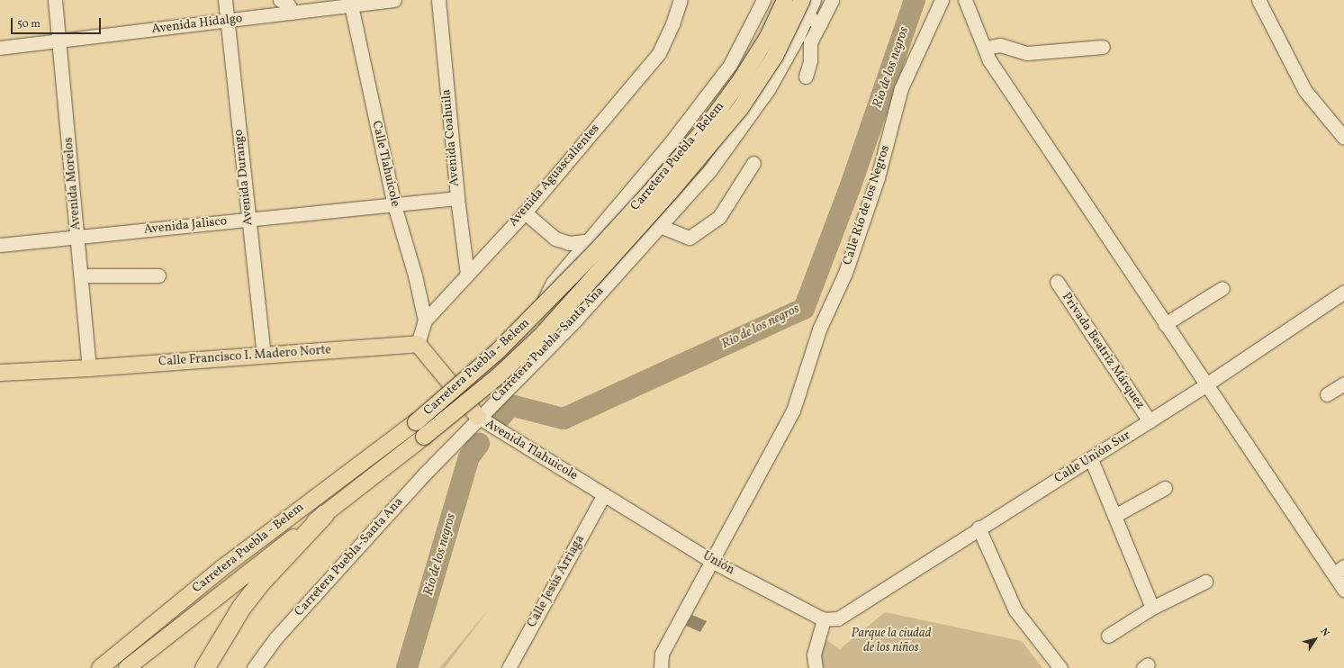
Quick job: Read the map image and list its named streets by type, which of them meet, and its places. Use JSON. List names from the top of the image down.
{
  "streets": {
    "main road": ["Carretera Puebla - Belem", "Calle Francisco I. Madero Norte", "Avenida Tlahuicole"],
    "street": [
      "Avenida Hidalgo",
      "Avenida Coahuila",
      "Calle Tlahuicole",
      "Avenida Aguascalientes",
      "Avenida Durango",
      "Avenida Morelos",
      "Calle Río de los Negros",
      "Avenida Jalisco",
      "Carretera Puebla-Santa Ana",
      "Privada Beatriz Márquez",
      "Calle Unión Sur",
      "Unión",
      "Calle Jesús Arriaga"
    ]
  },
  "crossings": [
    ["Avenida Hidalgo", "Calle Tlahuicole"],
    ["Avenida Hidalgo", "Avenida Durango"],
    ["Avenida Hidalgo", "Avenida Morelos"],
    ["Avenida Coahuila", "Avenida Aguascalientes"],
    ["Avenida Coahuila", "Avenida Jalisco"],
    ["Carretera Puebla - Belem", "Carretera Puebla-Santa Ana"],
    ["Calle Tlahuicole", "Avenida Aguascalientes"],
    ["Calle Tlahuicole", "Avenida Jalisco"],
    ["Avenida Aguascalientes", "Calle Francisco I. Madero Norte"],
    ["Avenida Aguascalientes", "Avenida Tlahuicole"],
    ["Avenida Durango", "Avenida Jalisco"],
    ["Avenida Durango", "Calle Francisco I. Madero Norte"],
    ["Avenida Morelos", "Avenida Jalisco"],
    ["Avenida Morelos", "Calle Francisco I. Madero Norte"],
    ["Calle Río de los Negros", "Unión"],
    ["Carretera Puebla-Santa Ana", "Avenida Tlahuicole"],
    ["Privada Beatriz Márquez", "Calle Unión Sur"],
    ["Calle Francisco I. Madero Norte", "Avenida Tlahuicole"],
    ["Avenida Tlahuicole", "Unión"],
    ["Avenida Tlahuicole", "Calle Jesús Arriaga"],
    ["Calle Unión Sur", "Unión"],
    ["Unión", "Calle Jesús Arriaga"]
  ],
  "water": ["Rio de los negros"],
  "parks": ["Parque la ciudad de los niños"],
  "scale_bar": "50 m",
  "north": "top right"
}
